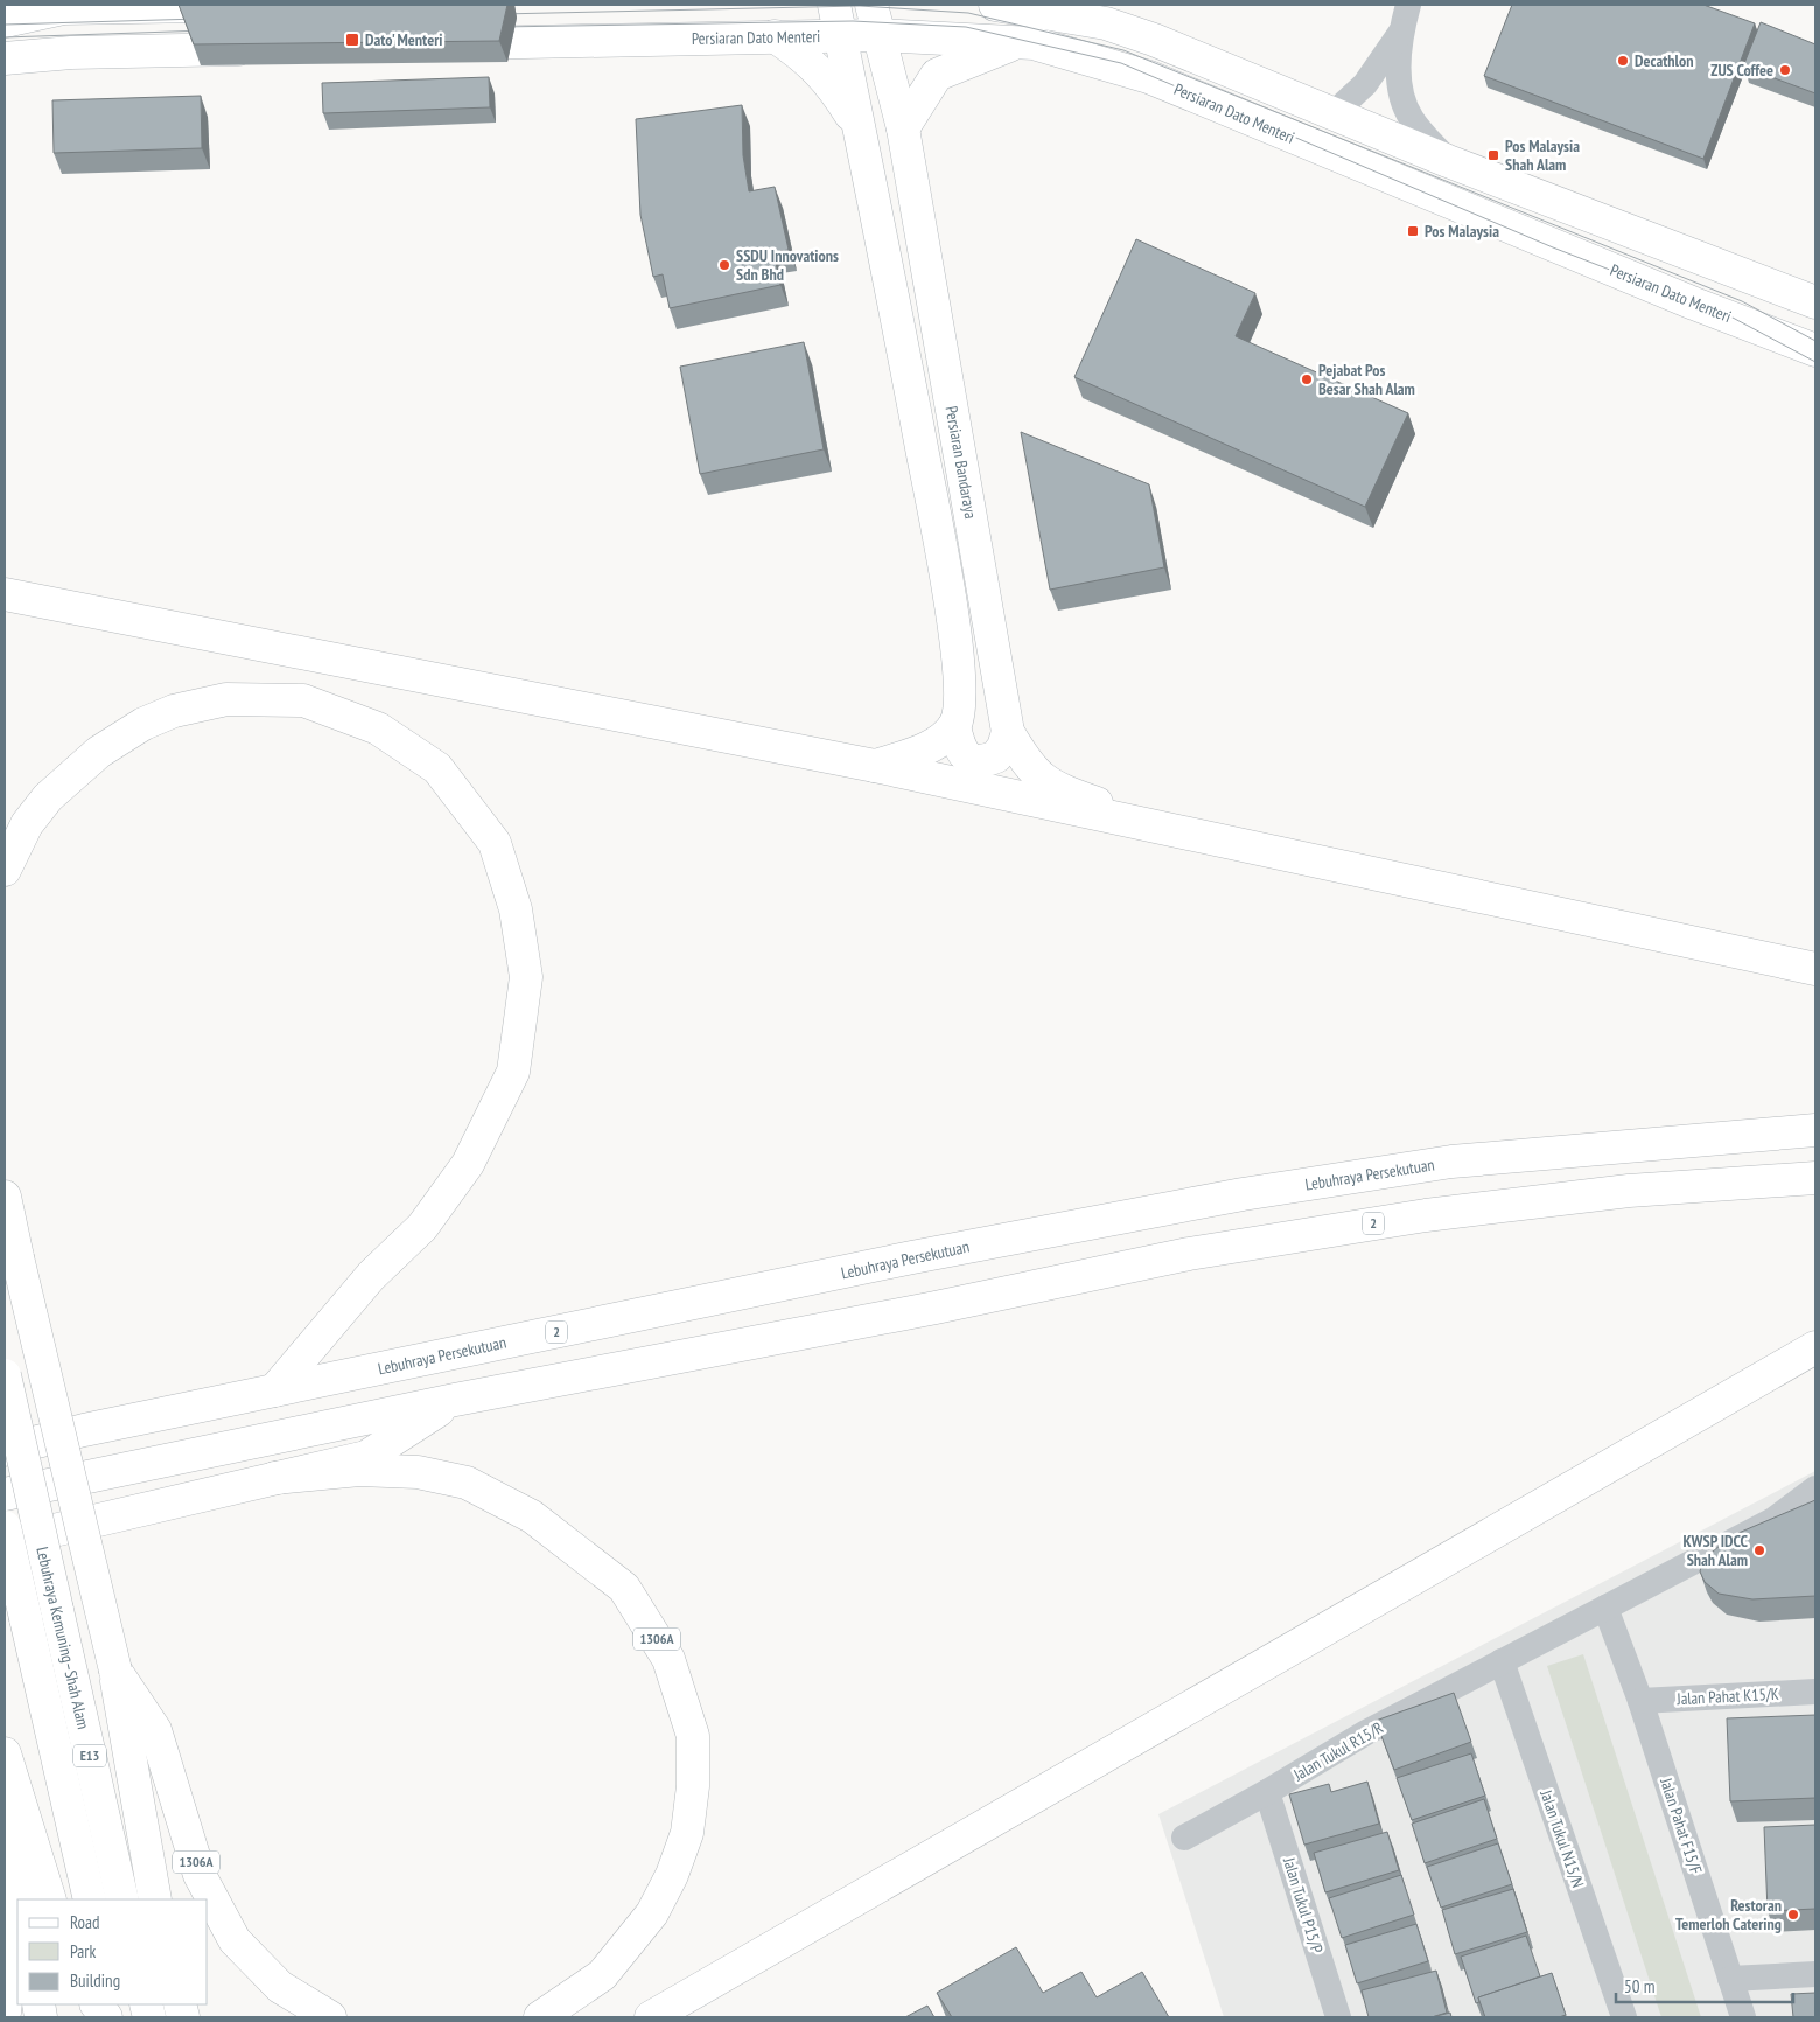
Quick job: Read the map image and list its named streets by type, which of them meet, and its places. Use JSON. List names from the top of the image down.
{
  "streets": {
    "main road": [
      "Persiaran Dato Menteri",
      "Persiaran Bandaraya",
      "Lebuhraya Persekutuan",
      "2",
      "Lebuhraya Kemuning–Shah Alam",
      "1306A",
      "E13"
    ],
    "street": [
      "Jalan Pahat K15/K",
      "Jalan Tukul R15/R",
      "Jalan Pahat F15/F",
      "Jalan Tukul N15/N",
      "Jalan Tukul P15/P"
    ]
  },
  "crossings": [
    ["Persiaran Dato Menteri", "Persiaran Bandaraya"],
    ["Jalan Pahat K15/K", "Jalan Pahat F15/F"],
    ["Jalan Tukul R15/R", "Jalan Pahat F15/F"],
    ["Jalan Tukul R15/R", "Jalan Tukul N15/N"],
    ["Jalan Tukul R15/R", "Jalan Tukul P15/P"]
  ],
  "places": {
    "transit": ["Dato' Menteri", "Pos Malaysia Shah Alam", "Pos Malaysia"],
    "other": [
      "Decathlon",
      "ZUS Coffee",
      "SSDU Innovations Sdn Bhd",
      "Pejabat Pos Besar Shah Alam",
      "KWSP IDCC Shah Alam",
      "Restoran Temerloh Catering"
    ]
  },
  "legend": ["Road", "Park", "Building"],
  "scale_bar": "50 m"
}
